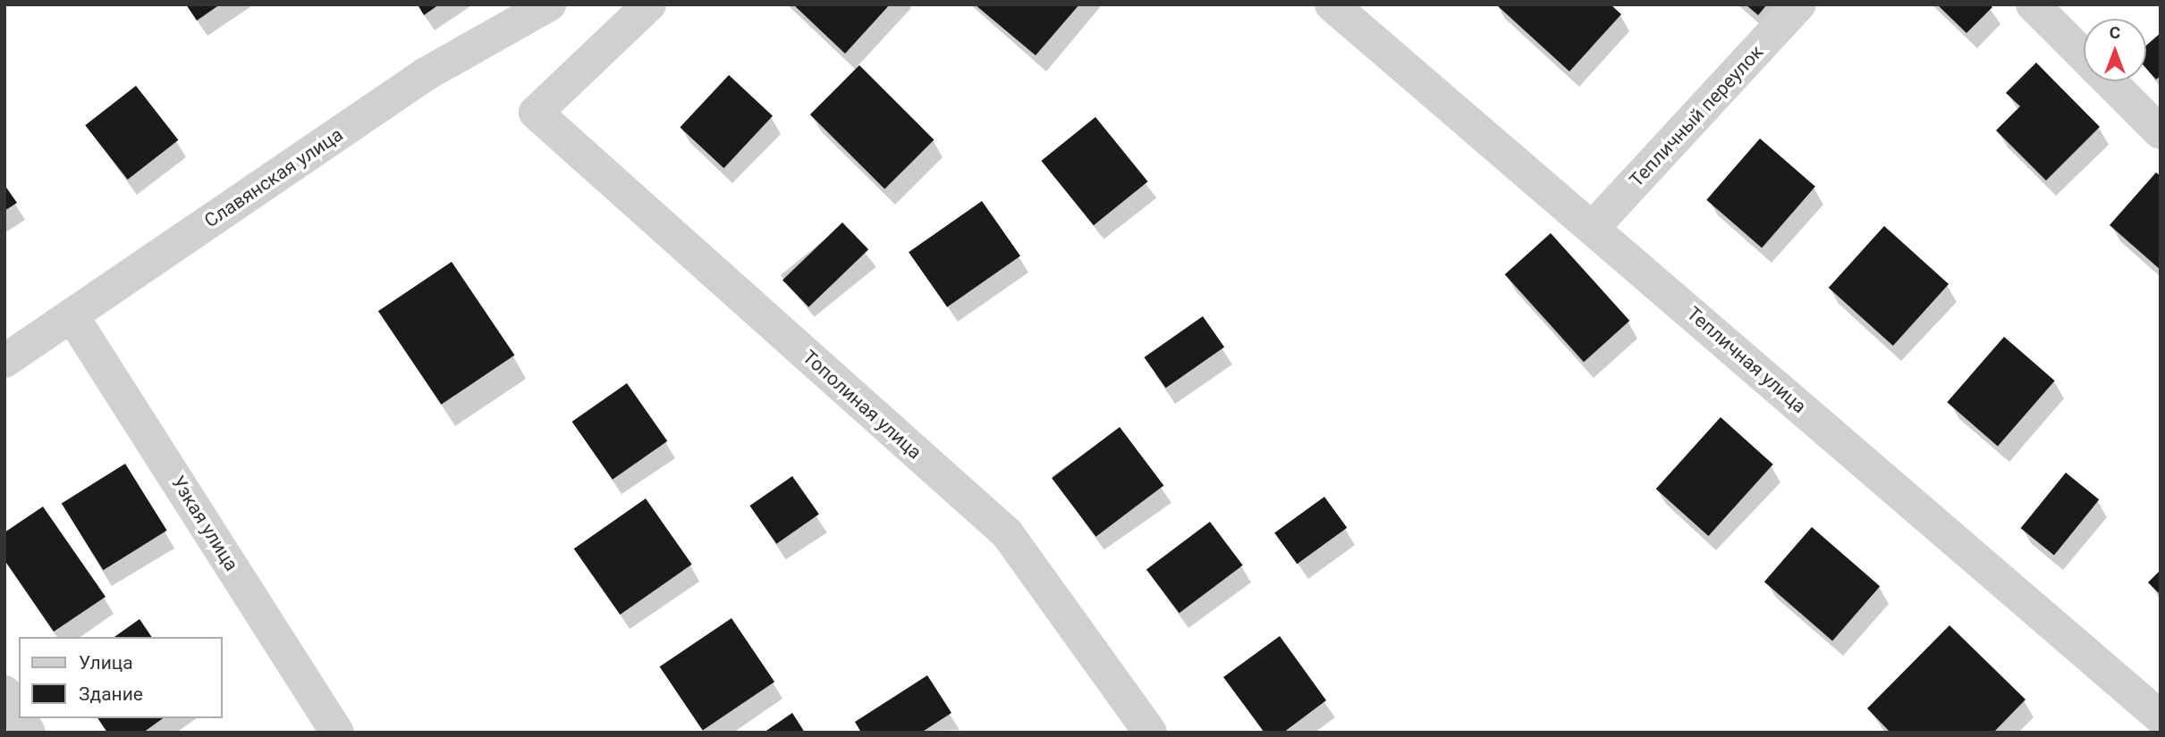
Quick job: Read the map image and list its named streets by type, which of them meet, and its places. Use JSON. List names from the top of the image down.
{
  "streets": {
    "street": [
      "Тепличный переулок",
      "Славянская улица",
      "Тепличная улица",
      "Тополиная улица",
      "Узкая улица"
    ]
  },
  "crossings": [
    ["Тепличный переулок", "Тепличная улица"],
    ["Славянская улица", "Узкая улица"]
  ],
  "legend": ["Улица", "Здание"],
  "north": "top"
}
